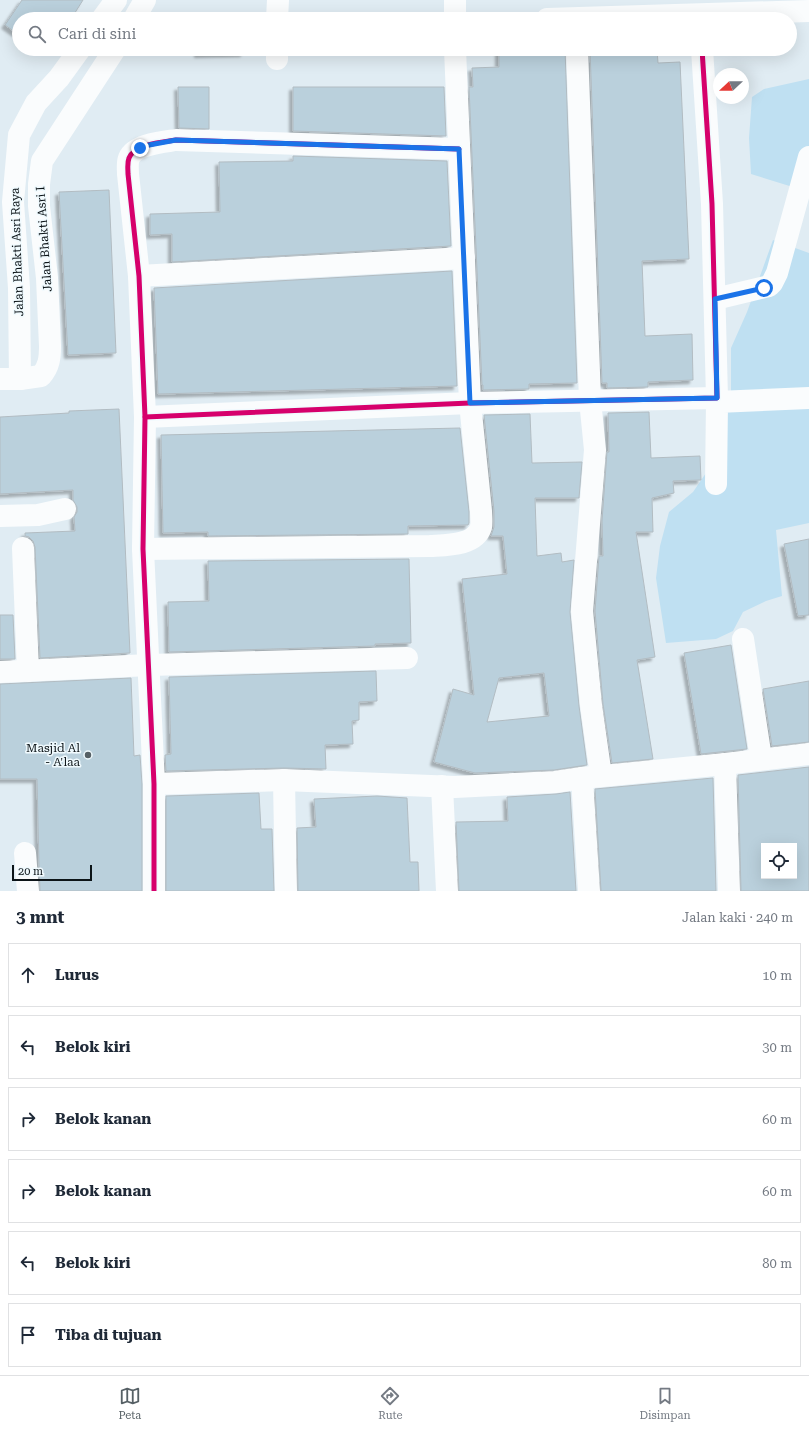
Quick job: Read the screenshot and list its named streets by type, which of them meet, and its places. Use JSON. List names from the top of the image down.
{
  "streets": {
    "street": ["Jalan Bhakti Asri I", "Jalan Bhakti Asri Raya"]
  },
  "crossings": [
    ["Jalan Bhakti Asri I", "Jalan Bhakti Asri Raya"]
  ],
  "places": ["Masjid Al - A'laa"],
  "scale_bar": "20 m",
  "north": "left",
  "page": {
    "search": "Cari di sini",
    "scale": "20 m",
    "heading": ["3 mnt", "Jalan kaki · 240 m"],
    "list": [
      ["Lurus", "10 m"],
      ["Belok kiri", "30 m"],
      ["Belok kanan", "60 m"],
      ["Belok kanan", "60 m"],
      ["Belok kiri", "80 m"],
      "Tiba di tujuan"
    ],
    "nav": ["Peta", "Rute", "Disimpan"]
  }
}
